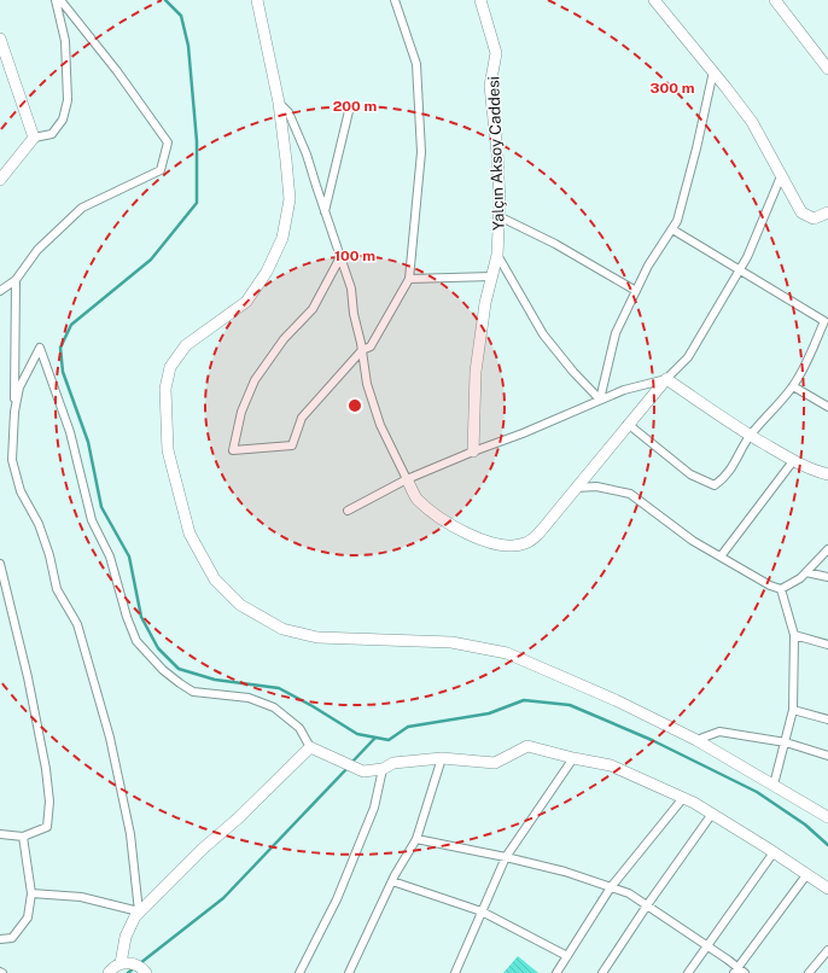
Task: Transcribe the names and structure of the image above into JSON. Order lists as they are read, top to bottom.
{
  "streets": {
    "street": ["Yalçın Aksoy Caddesi"]
  },
  "rings": ["300 m", "200 m", "100 m"]
}
